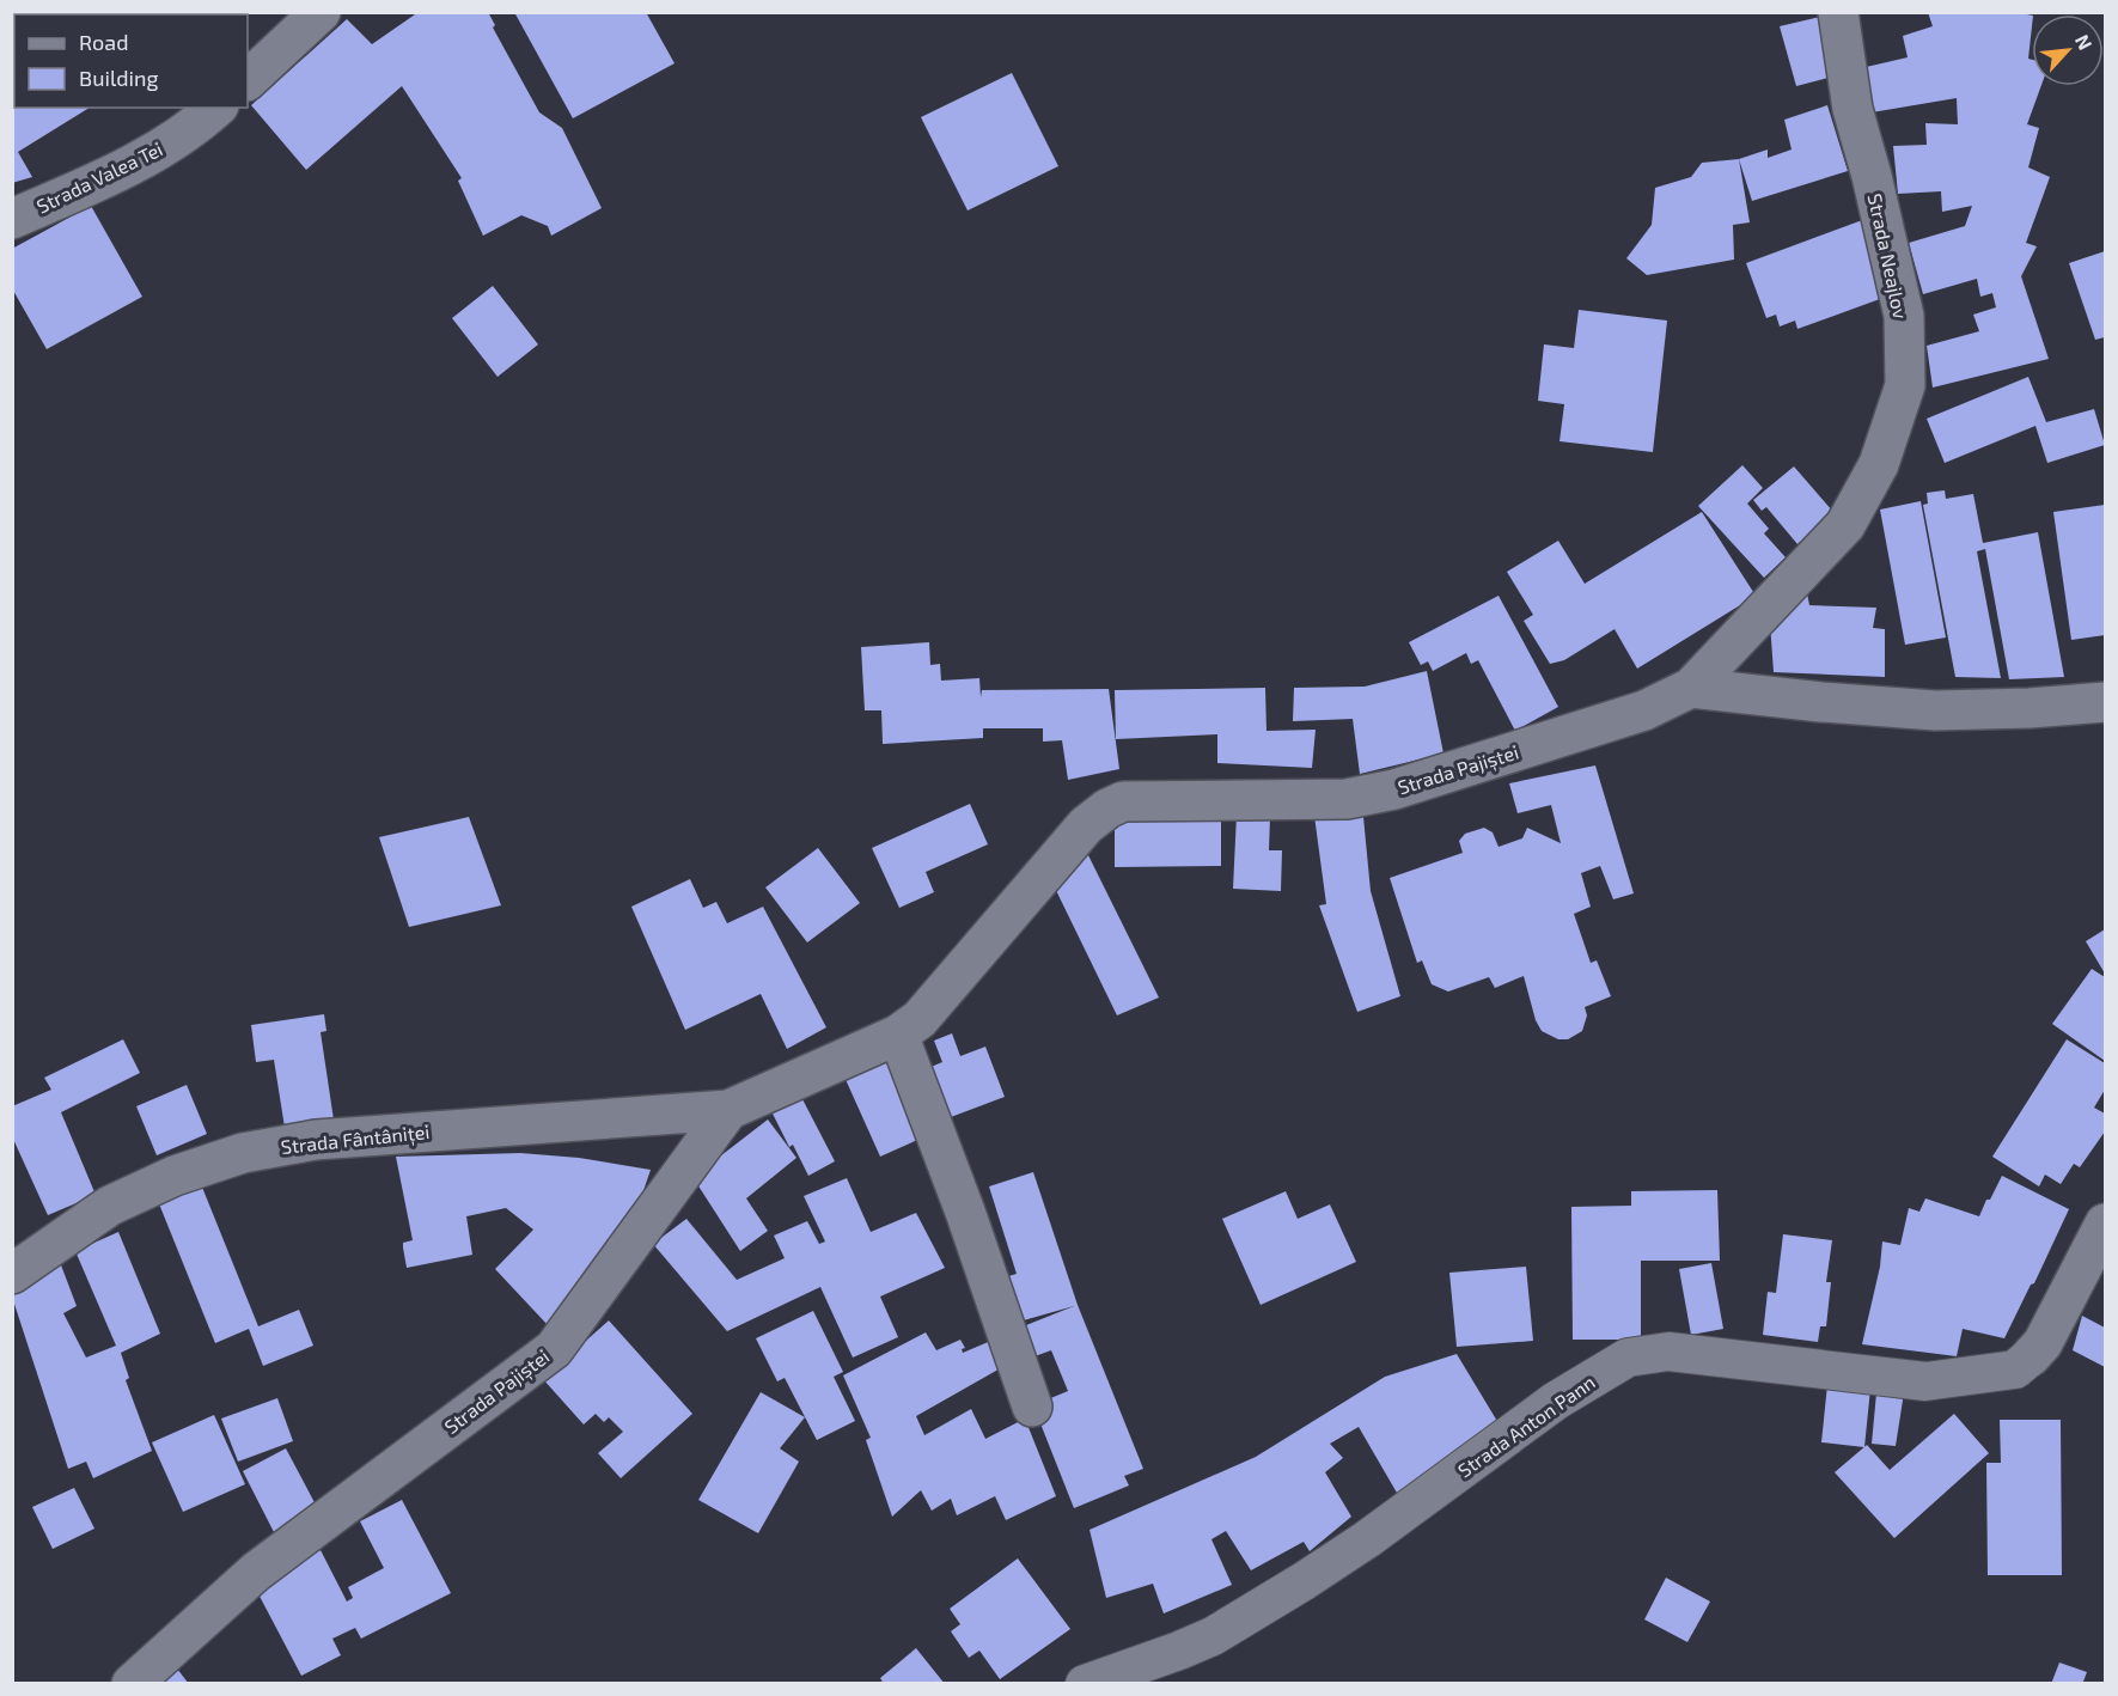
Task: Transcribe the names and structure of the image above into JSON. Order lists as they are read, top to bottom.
{
  "streets": {
    "street": [
      "Strada Valea Tei",
      "Strada Neajlov",
      "Strada Pajiștei",
      "Strada Fântâniței",
      "Strada Anton Pann"
    ]
  },
  "crossings": [
    ["Strada Neajlov", "Strada Pajiștei"],
    ["Strada Pajiștei", "Strada Fântâniței"]
  ],
  "legend": ["Road", "Building"],
  "north": "top right"
}
